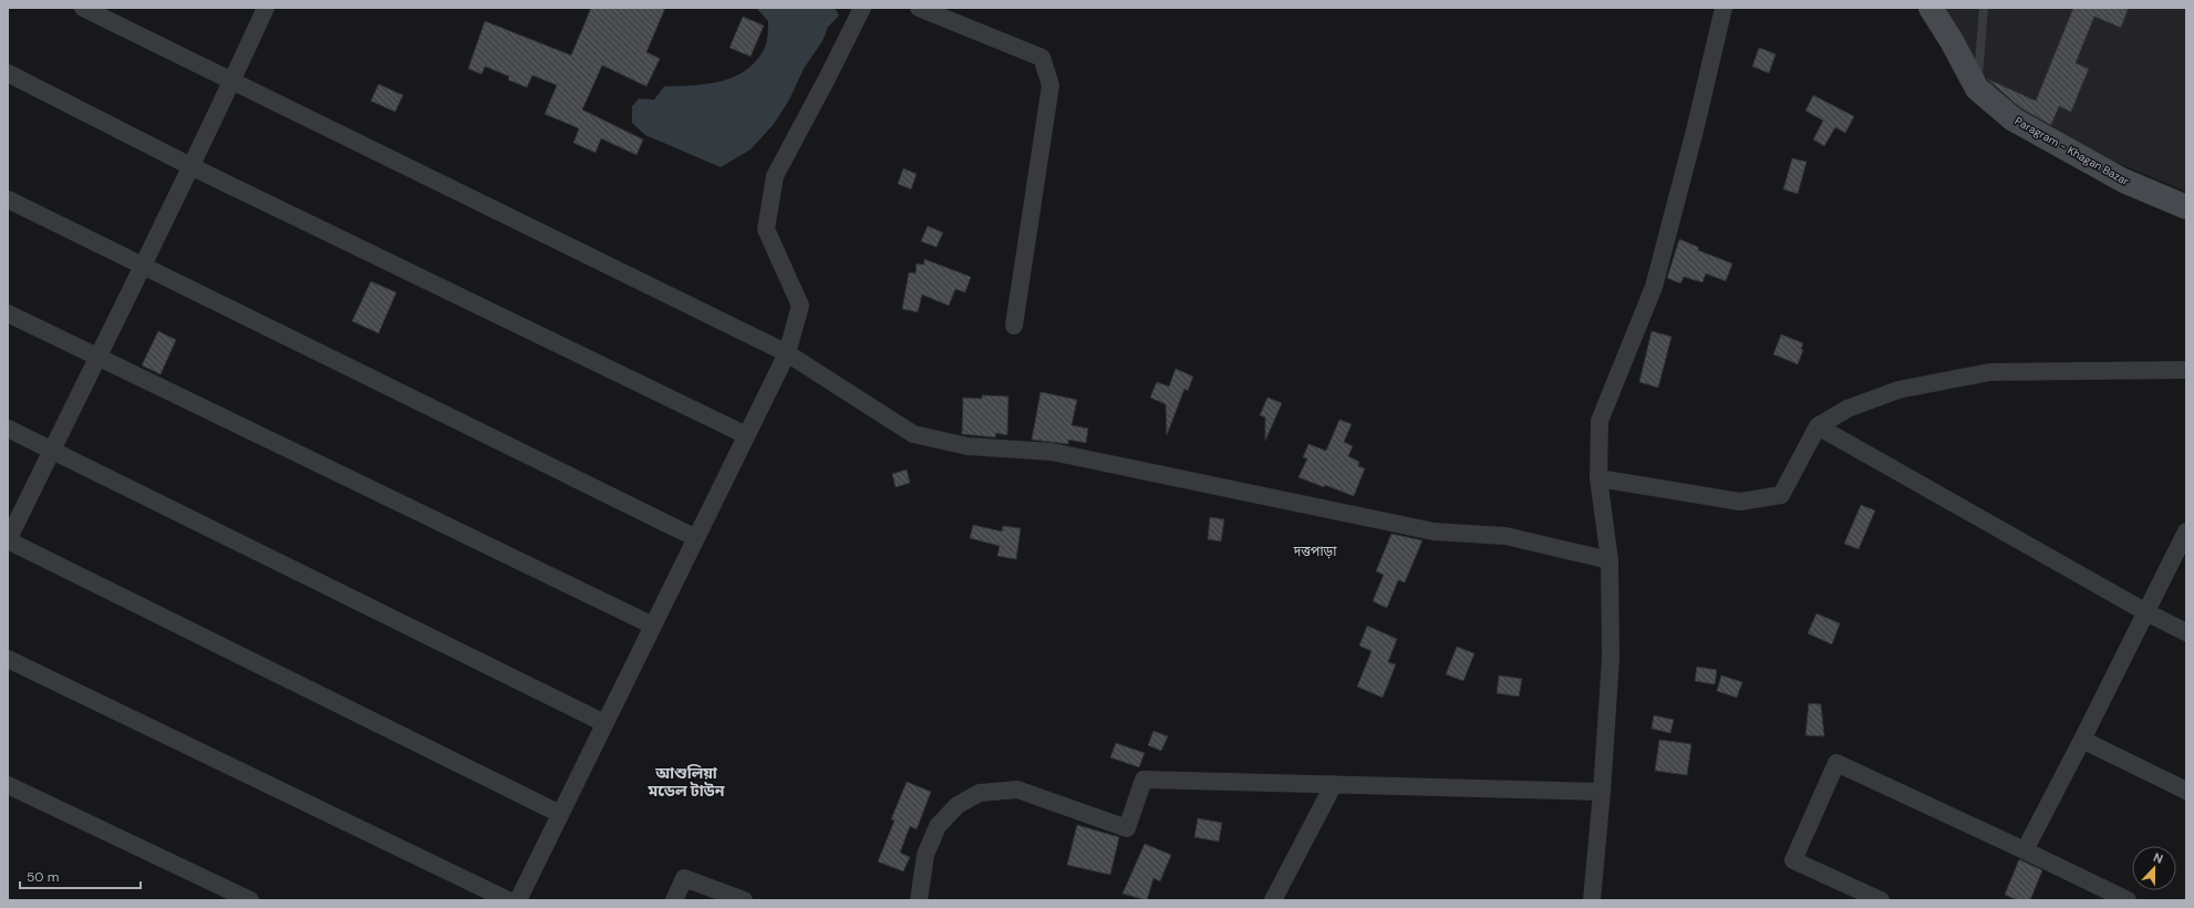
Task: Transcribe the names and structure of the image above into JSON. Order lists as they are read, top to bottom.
{
  "streets": {
    "street": ["Paragram - Khagan Bazar"]
  },
  "districts": ["দত্তপাড়া", "আশুলিয়া মডেল টাউন"],
  "scale_bar": "50 m",
  "north": "top"
}
